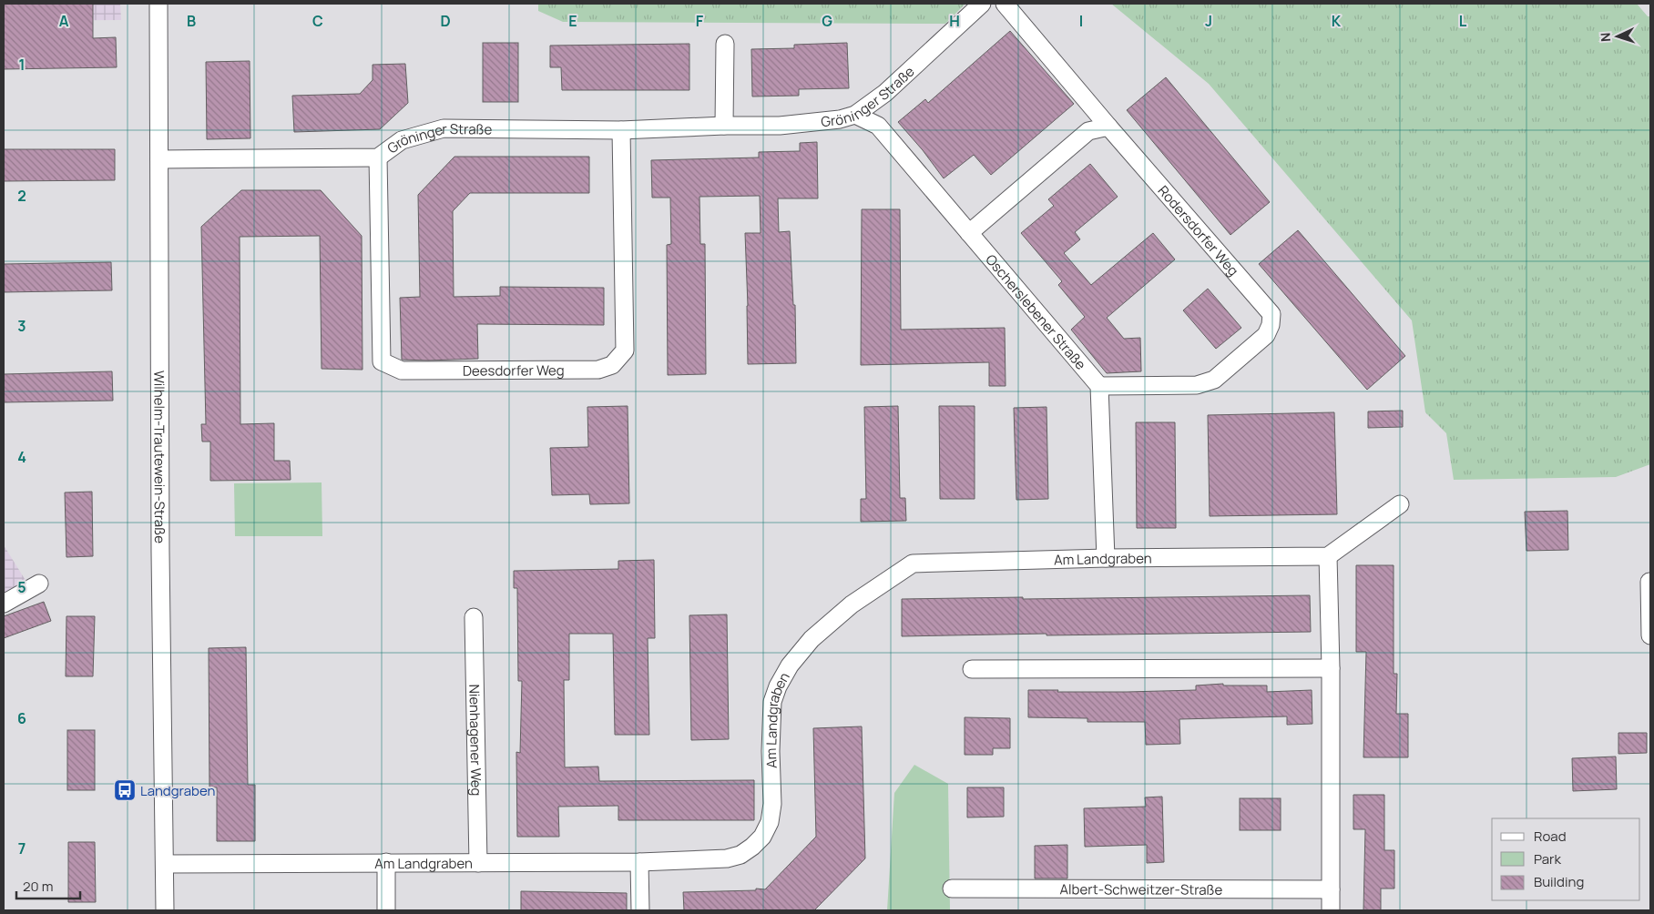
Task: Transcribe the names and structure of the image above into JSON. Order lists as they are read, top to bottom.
{
  "streets": {
    "street": [
      "Gröninger Straße",
      "Rodersdorfer Weg",
      "Oscherslebener Straße",
      "Deesdorfer Weg",
      "Wilhelm-Trautewein-Straße",
      "Am Landgraben",
      "Nienhagener Weg",
      "Albert-Schweitzer-Straße"
    ]
  },
  "crossings": [
    ["Gröninger Straße", "Oscherslebener Straße"],
    ["Gröninger Straße", "Deesdorfer Weg"],
    ["Gröninger Straße", "Wilhelm-Trautewein-Straße"],
    ["Rodersdorfer Weg", "Oscherslebener Straße"],
    ["Wilhelm-Trautewein-Straße", "Am Landgraben"],
    ["Am Landgraben", "Nienhagener Weg"]
  ],
  "places": {
    "bus stop": ["Landgraben"]
  },
  "legend": ["Road", "Park", "Building"],
  "scale_bar": "20 m",
  "north": "left",
  "grid": {
    "columns": [
      "A",
      "B",
      "C",
      "D",
      "E",
      "F",
      "G",
      "H",
      "I",
      "J",
      "K",
      "L"
    ],
    "rows": [
      "1",
      "2",
      "3",
      "4",
      "5",
      "6",
      "7"
    ]
  }
}
